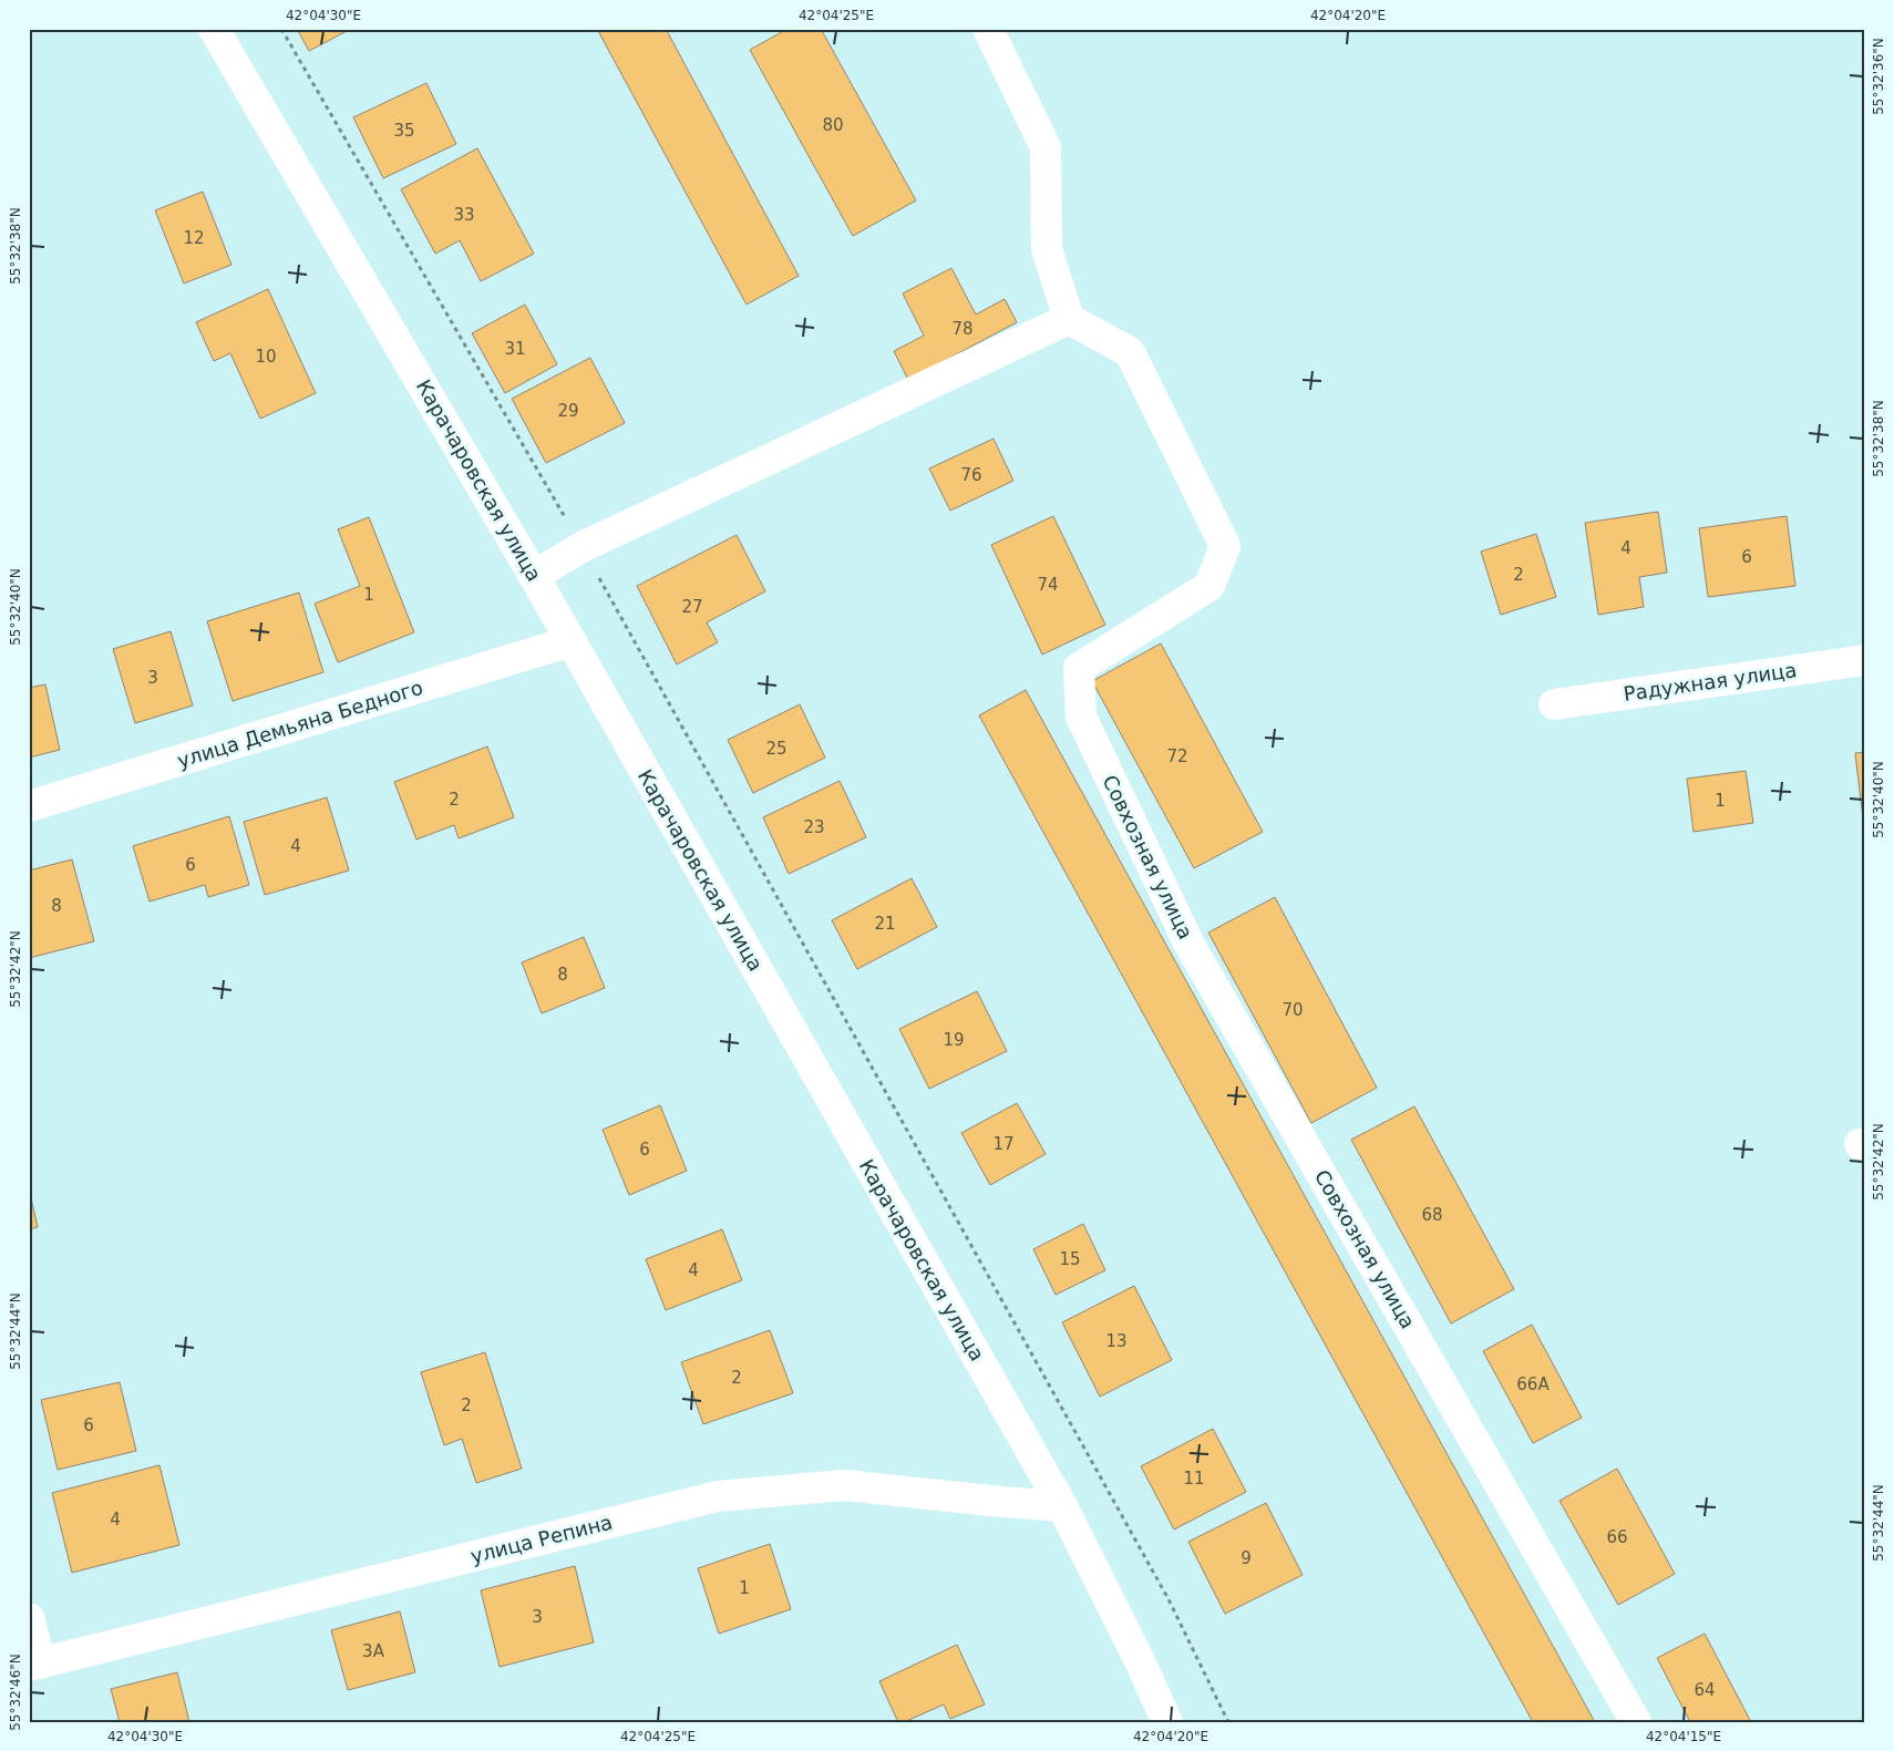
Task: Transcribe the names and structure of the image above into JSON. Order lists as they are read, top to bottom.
{
  "streets": {
    "street": [
      "Карачаровская улица",
      "Радужная улица",
      "улица Демьяна Бедного",
      "Совхозная улица",
      "улица Репина"
    ]
  },
  "crossings": [
    ["Карачаровская улица", "улица Демьяна Бедного"],
    ["Карачаровская улица", "улица Репина"]
  ],
  "house_numbers": [
    "80",
    "35",
    "33",
    "12",
    "78",
    "31",
    "10",
    "29",
    "76",
    "4",
    "6",
    "2",
    "74",
    "1",
    "27",
    "3",
    "25",
    "72",
    "2",
    "1",
    "23",
    "4",
    "6",
    "8",
    "21",
    "8",
    "70",
    "19",
    "17",
    "6",
    "68",
    "15",
    "4",
    "13",
    "2",
    "66А",
    "2",
    "6",
    "11",
    "4",
    "66",
    "9",
    "1",
    "3",
    "3А",
    "64"
  ],
  "coordinates": [
    "42°04'30\"E",
    "42°04'25\"E",
    "42°04'20\"E",
    "55°32'36\"N",
    "55°32'38\"N",
    "55°32'40\"N",
    "55°32'42\"N",
    "55°32'44\"N",
    "55°32'46\"N",
    "42°04'15\"E"
  ]
}
